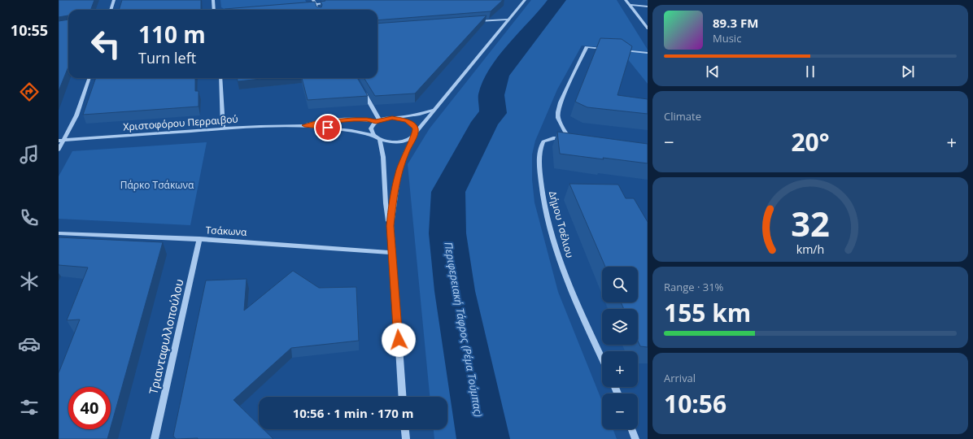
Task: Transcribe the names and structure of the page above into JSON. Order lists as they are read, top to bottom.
{
  "streets": {
    "street": [
      "Χριστοφόρου Περραιβού",
      "Δήμου Τσέλιου",
      "Τσάκωνα",
      "Τριανταφυλλοπούλου"
    ]
  },
  "crossings": [
    ["Τσάκωνα", "Τριανταφυλλοπούλου"]
  ],
  "water": ["Περιφερειακή Τάφρος (Ρέμα Τούμπας)"],
  "parks": ["Πάρκο Τσάκωνα"],
  "page": {
    "tabs": "10:55",
    "turn": ["110 m", "Turn left"],
    "song": ["89.3 FM", "Music"],
    "tile": [
      "Climate",
      ["Range · 31%", "155 km"],
      ["Arrival", "10:56"]
    ],
    "heat": ["−", "20°", "+"],
    "map_buttons": ["+", "−"],
    "limit": "40",
    "trip": "10:56 · 1 min · 170 m",
    "gauge": ["32", "km/h"]
  }
}
